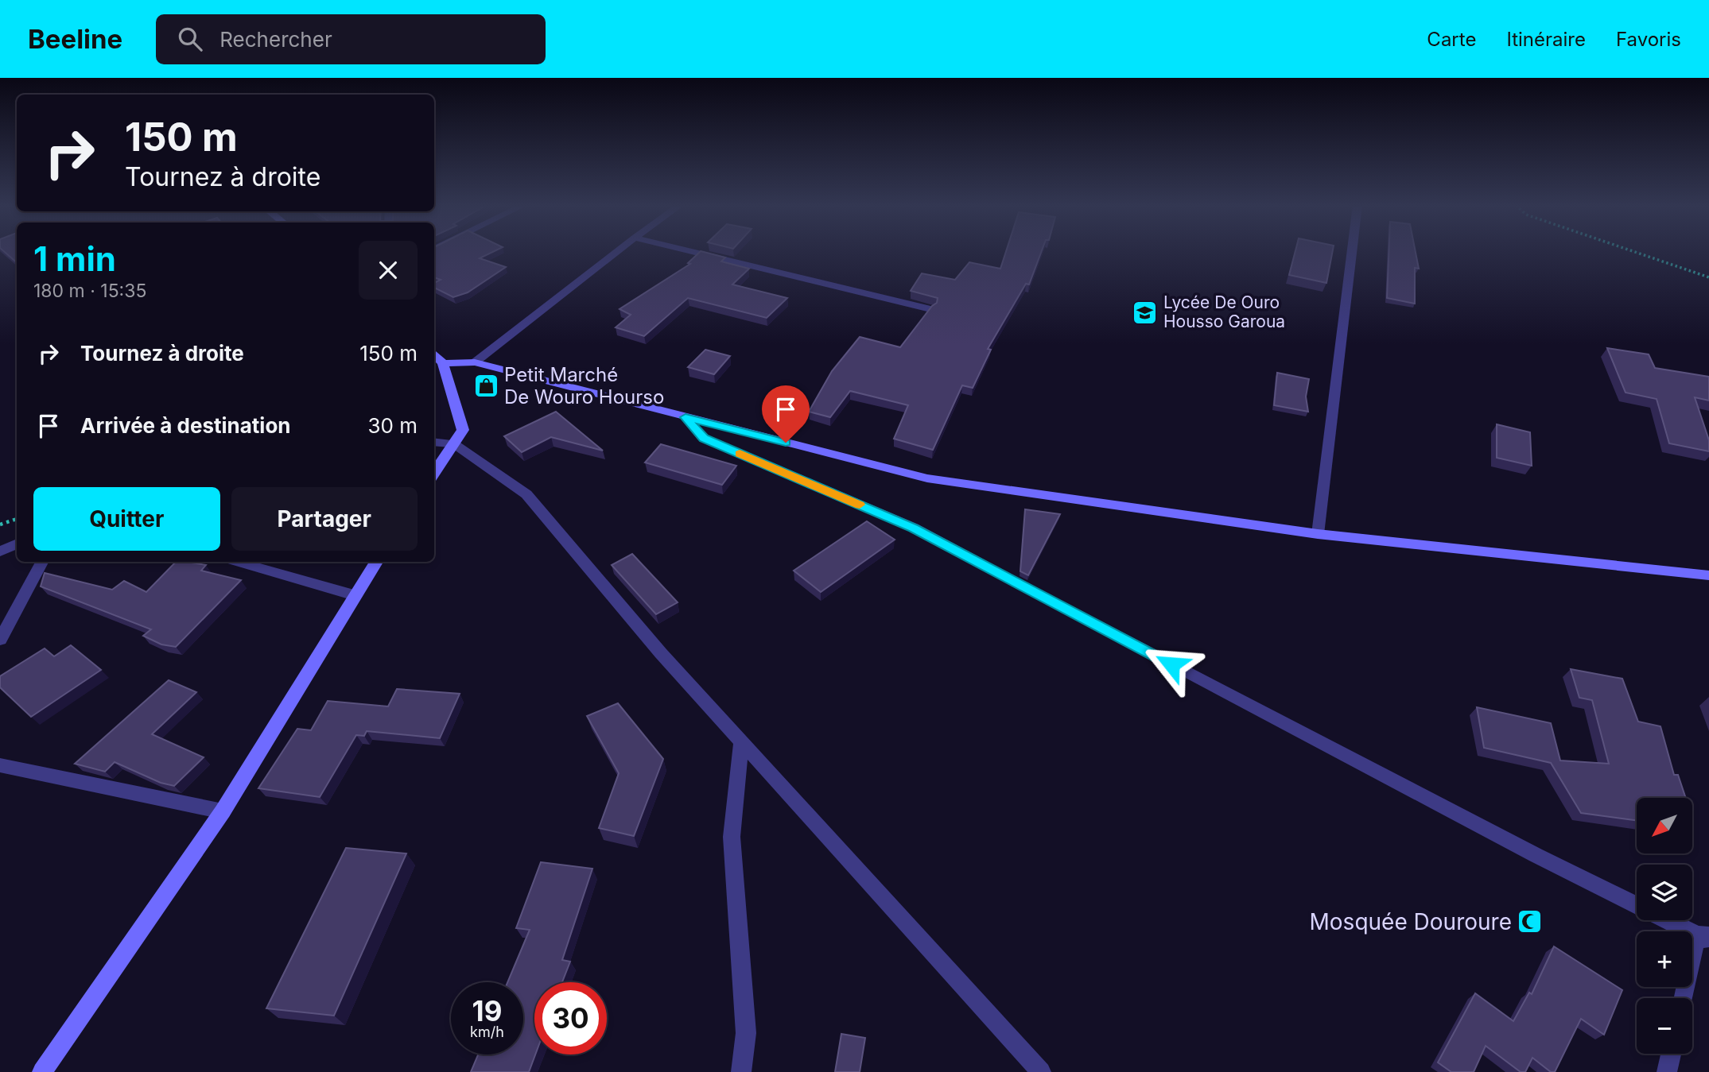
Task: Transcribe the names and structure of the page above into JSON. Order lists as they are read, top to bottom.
{
  "places": {
    "school or university": ["Lycée De Ouro Housso Garoua"],
    "shop": ["Petit Marché De Wouro Hourso"],
    "mosque": ["Mosquée Douroure"]
  },
  "north": "bottom left",
  "page": {
    "header": "Beeline",
    "search": "Rechercher",
    "nav": ["Carte", "Itinéraire", "Favoris"],
    "turn": ["150 m", "Tournez à droite"],
    "heading": ["1 min", "180 m · 15:35"],
    "list": [
      {
        "name": "Tournez à droite",
        "value": "150 m"
      },
      {
        "name": "Arrivée à destination",
        "value": "30 m"
      }
    ],
    "buttons": ["Quitter", "Partager"],
    "map_buttons": ["+", "−"],
    "speed": "19 km/h",
    "limit": "30"
  }
}
